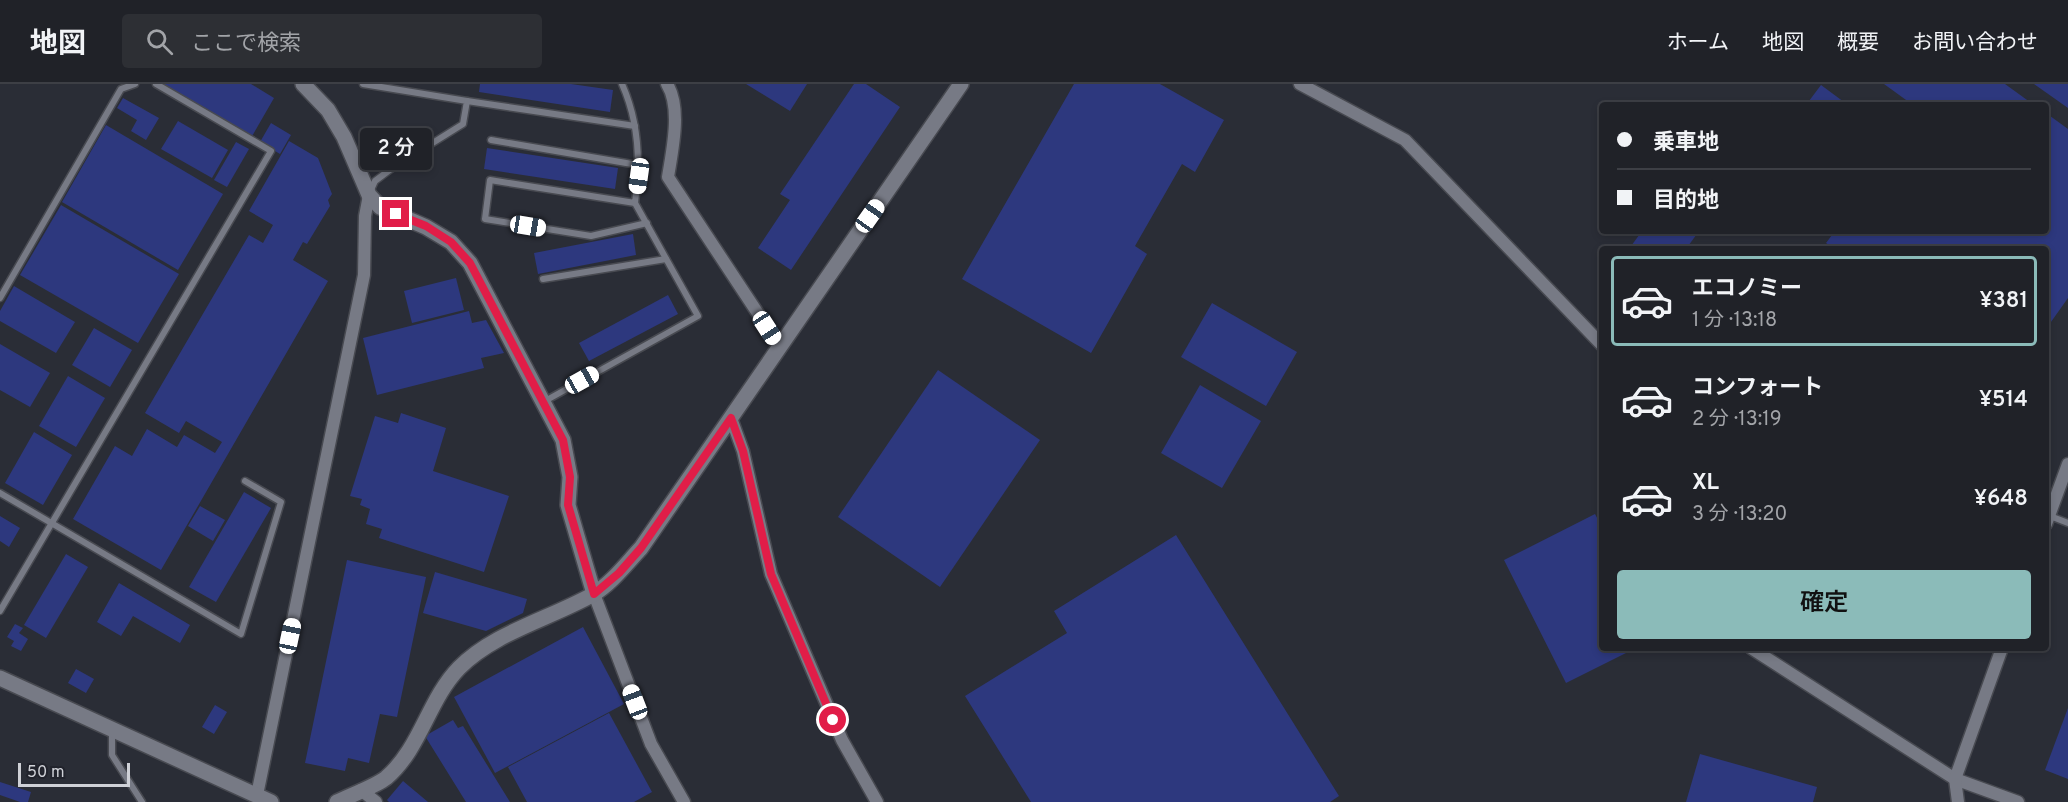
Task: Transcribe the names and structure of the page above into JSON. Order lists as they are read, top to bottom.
{
  "scale_bar": "50 m",
  "page": {
    "header": "地図",
    "search": "ここで検索",
    "nav": [
      "ホーム",
      "地図",
      "概要",
      "お問い合わせ"
    ],
    "banner": ["乗車地", "目的地"],
    "bubble": "2 分",
    "list": [
      {
        "name": "エコノミー",
        "note": "1 分 · 13:18",
        "value": "¥381"
      },
      {
        "name": "コンフォート",
        "note": "2 分 · 13:19",
        "value": "¥514"
      },
      {
        "name": "XL",
        "note": "3 分 · 13:20",
        "value": "¥648"
      }
    ],
    "buttons": "確定",
    "scale": "50 m"
  }
}
